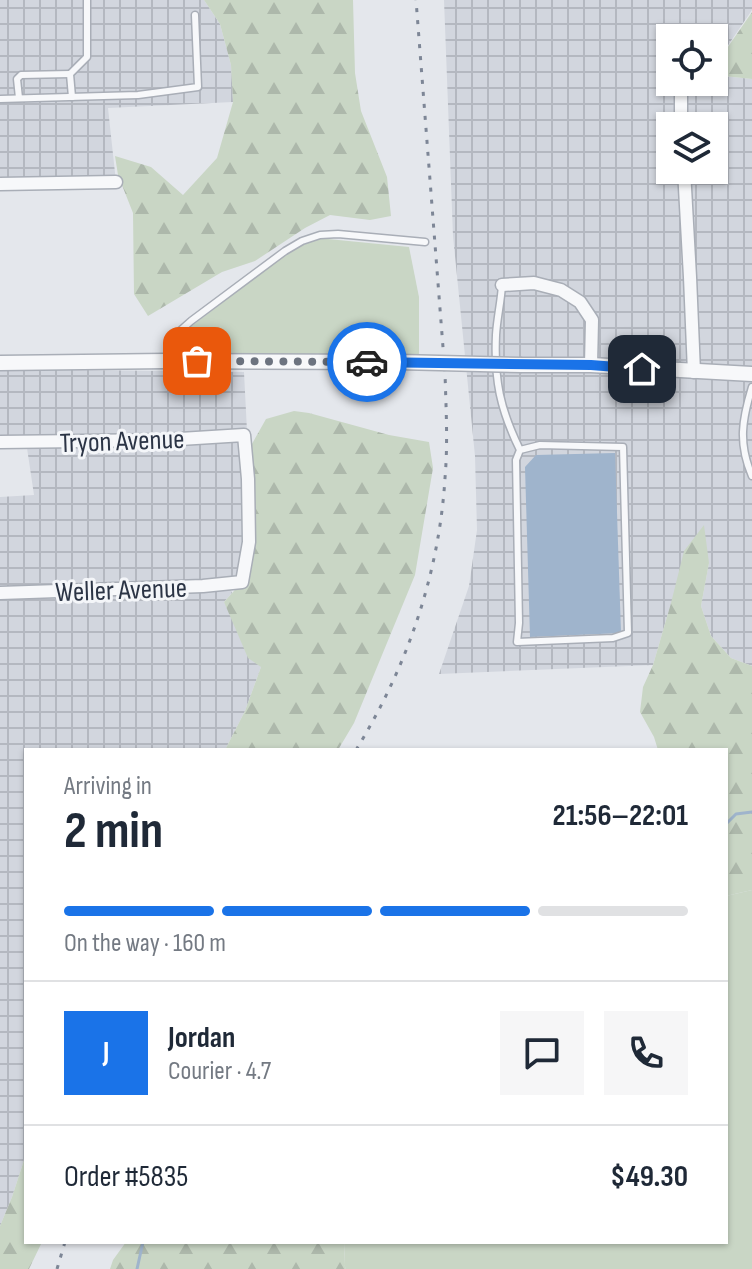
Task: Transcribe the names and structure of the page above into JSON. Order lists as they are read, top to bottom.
{
  "streets": {
    "street": ["Tryon Avenue", "Weller Avenue"]
  },
  "crossings": [
    ["Tryon Avenue", "Weller Avenue"]
  ],
  "page": {
    "heading": ["2 min", "Arriving in", "21:56–22:01"],
    "panel": [
      "Jordan",
      "Courier · 4.7",
      "Order #5835",
      "$49.30"
    ],
    "bar": "On the way · 160 m",
    "round": "J"
  }
}
